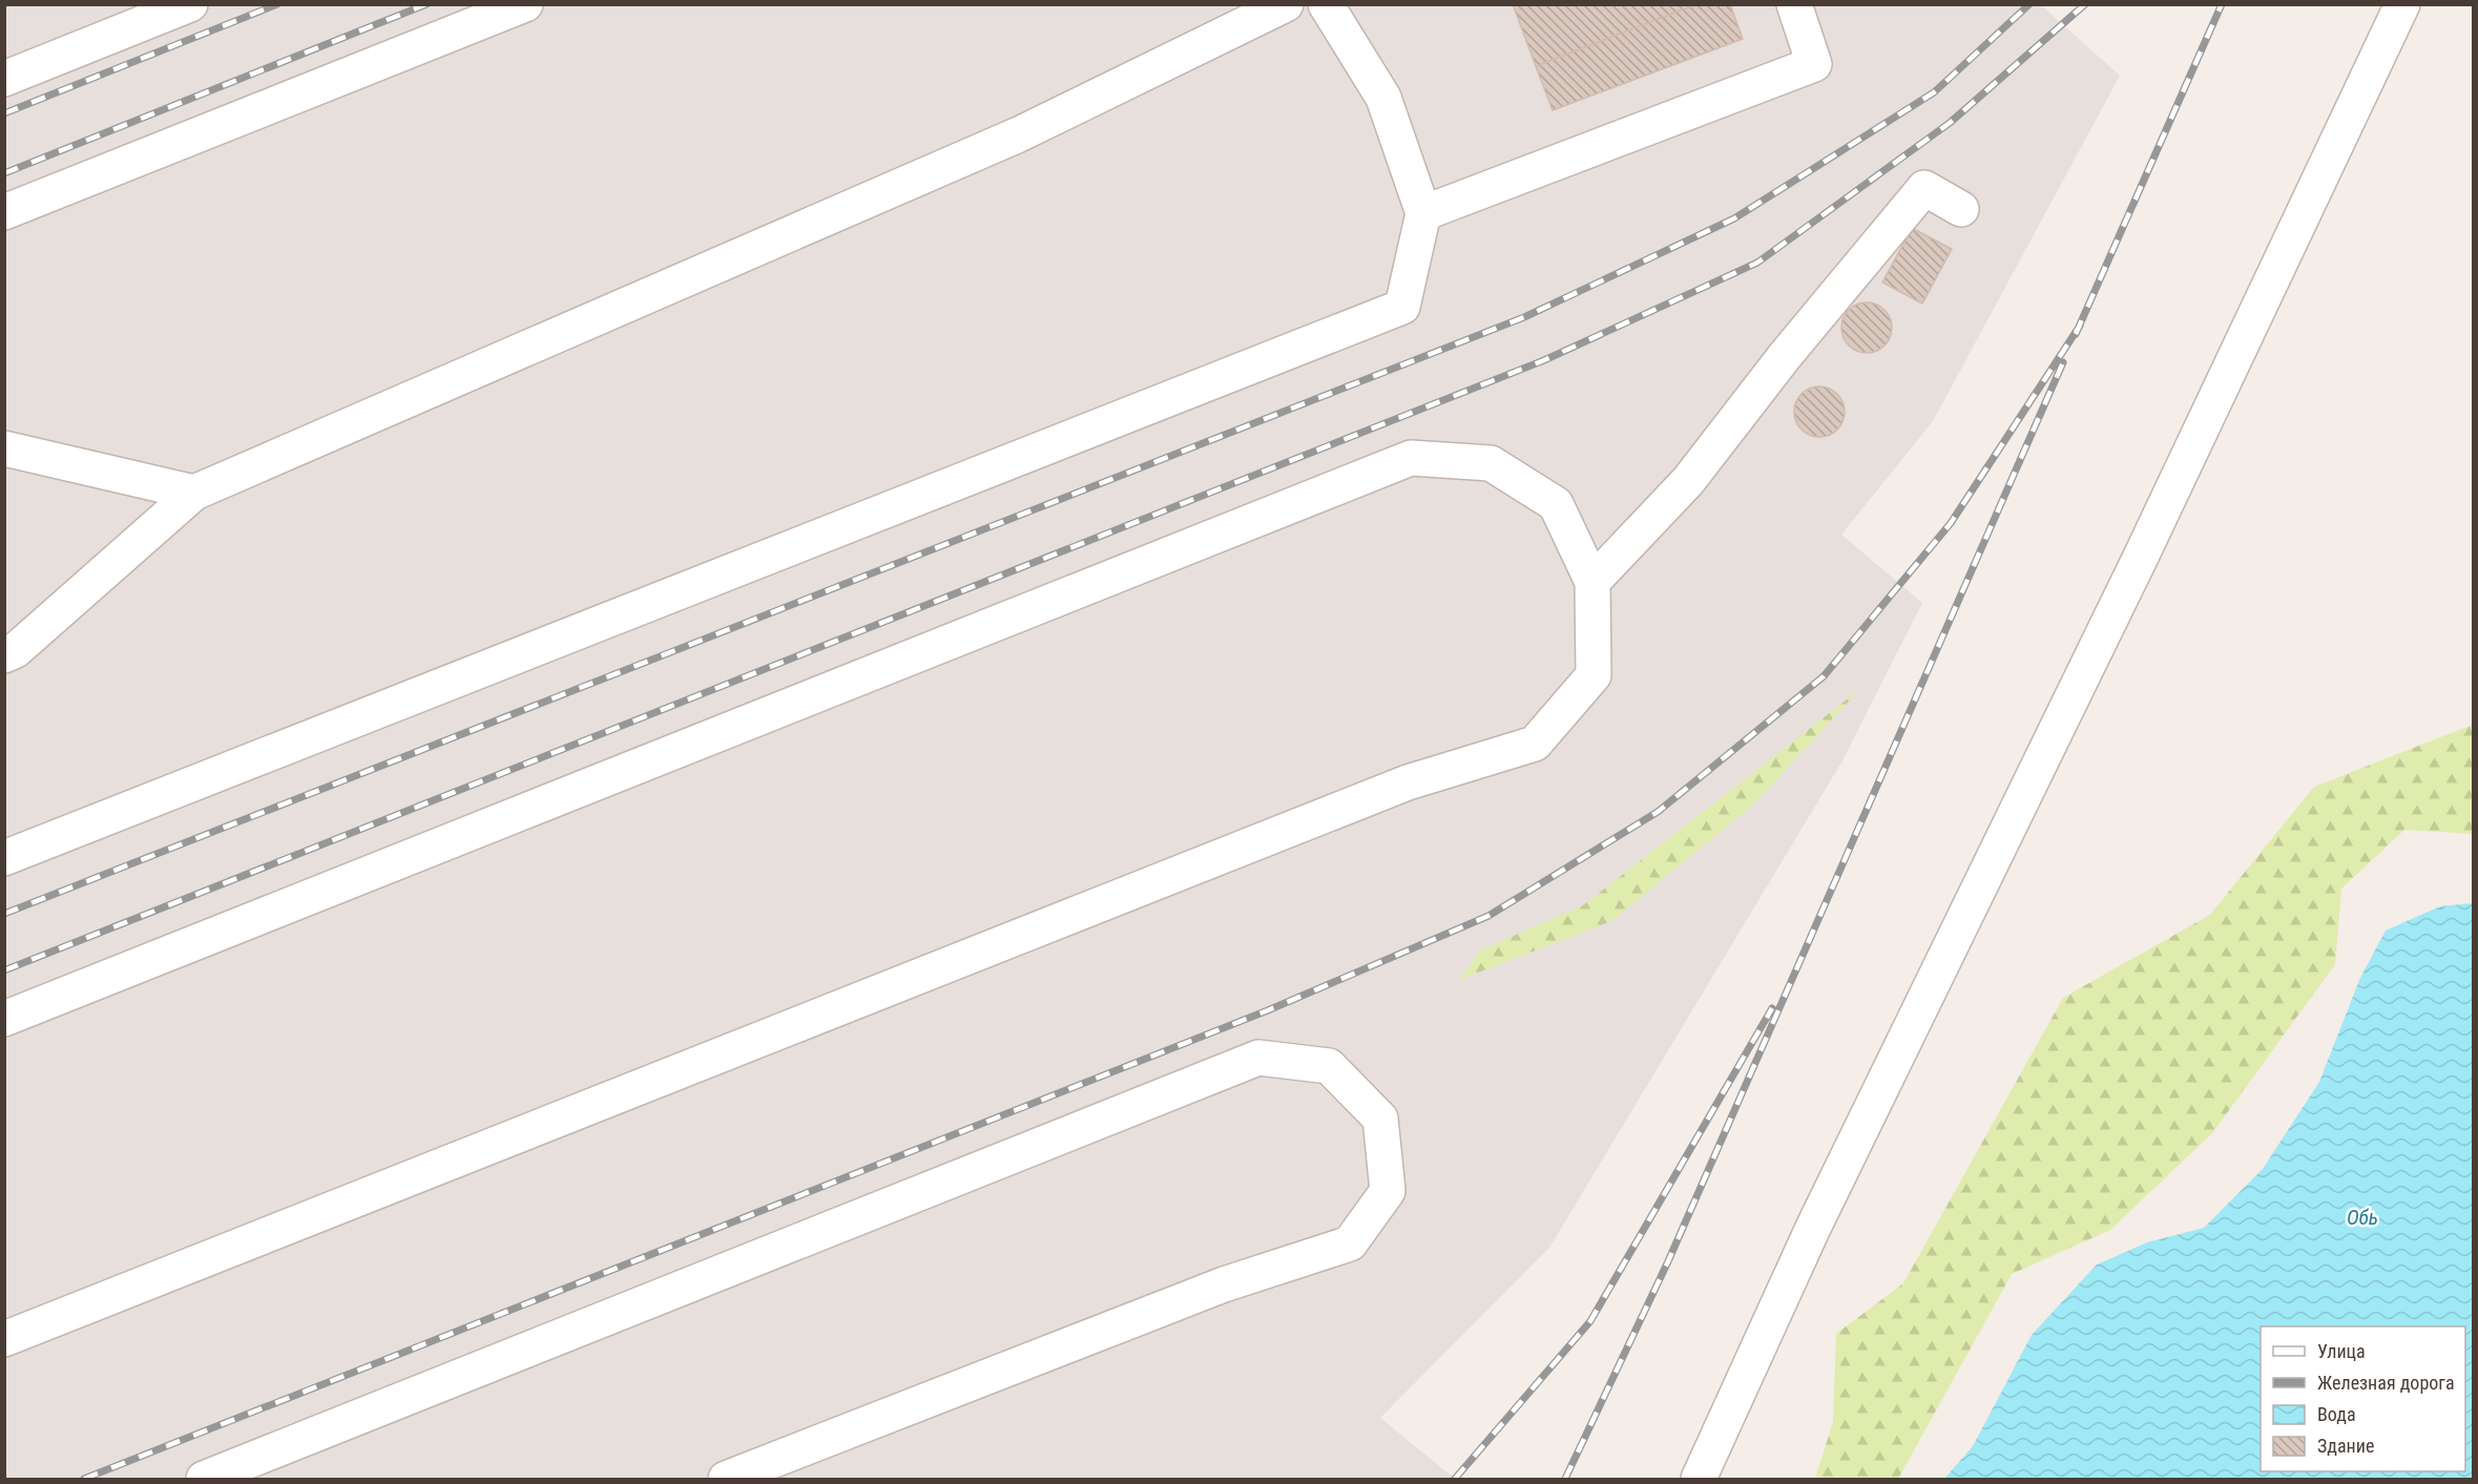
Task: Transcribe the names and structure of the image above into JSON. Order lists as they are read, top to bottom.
{
  "water": ["Обь"],
  "legend": [
    "Улица",
    "Железная дорога",
    "Вода",
    "Здание"
  ]
}
